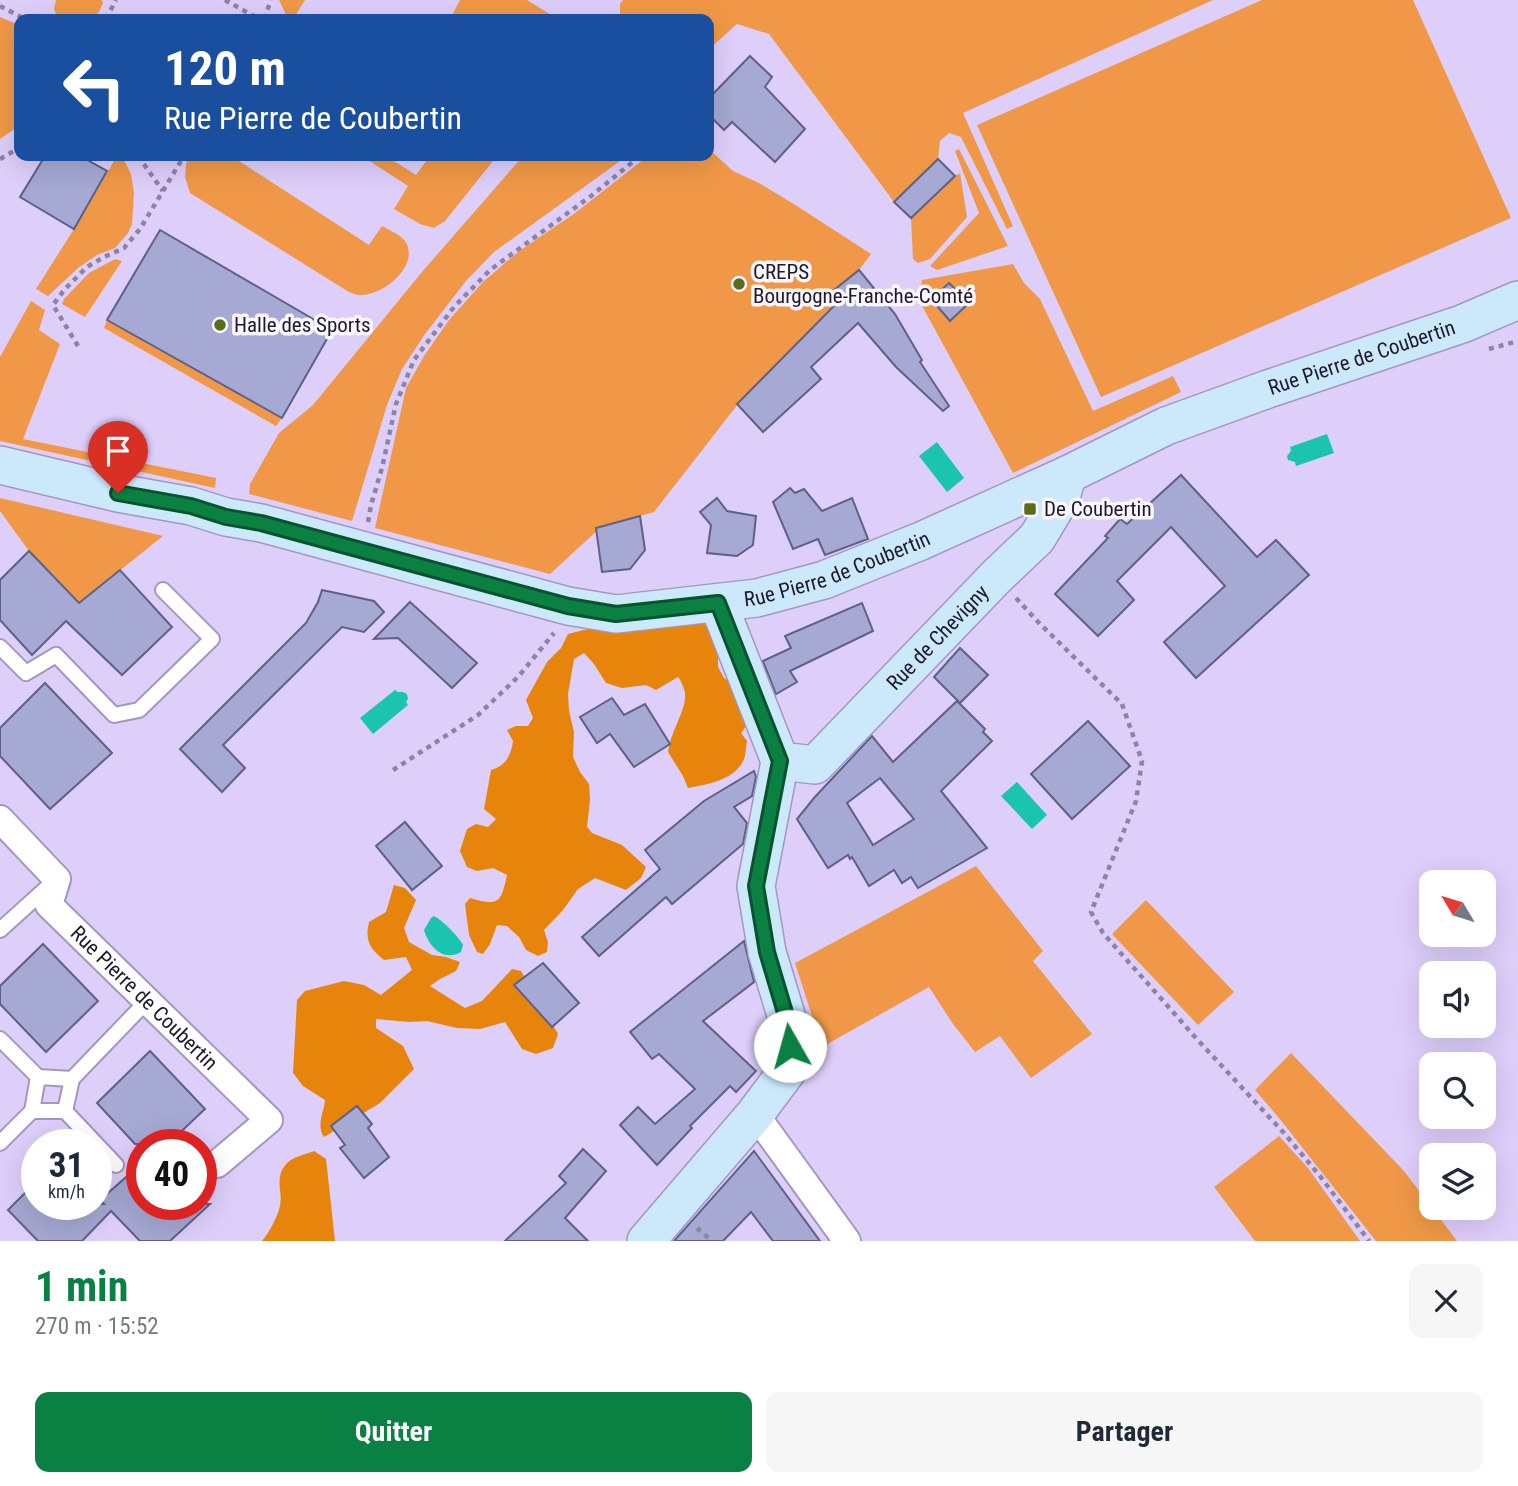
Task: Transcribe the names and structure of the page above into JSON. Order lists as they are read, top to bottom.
{
  "streets": {
    "main road": ["Rue Pierre de Coubertin", "Rue de Chevigny"]
  },
  "crossings": [
    ["Rue Pierre de Coubertin", "Rue de Chevigny"]
  ],
  "places": {
    "other": ["CREPS Bourgogne-Franche-Comté", "Halle des Sports"],
    "transit": ["De Coubertin"]
  },
  "north": "top left",
  "page": {
    "turn": ["120 m", "Rue Pierre de Coubertin"],
    "speed": "31 km/h",
    "limit": "40",
    "heading": ["1 min", "270 m · 15:52"],
    "buttons": ["Quitter", "Partager"]
  }
}
